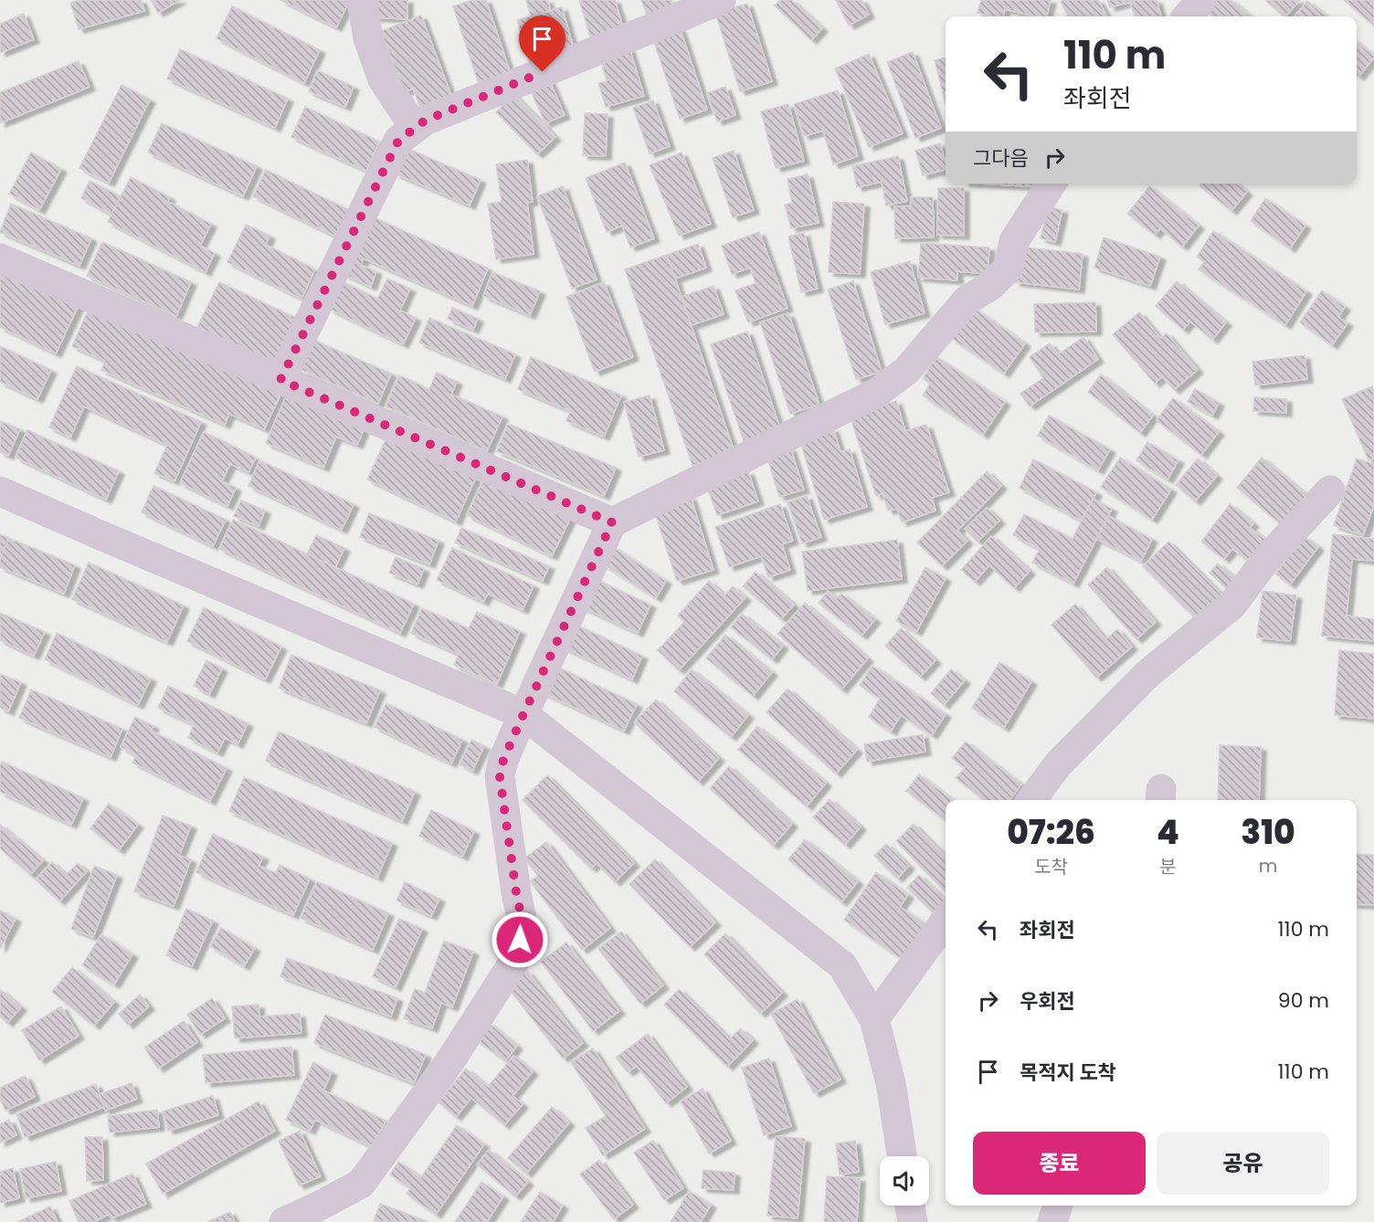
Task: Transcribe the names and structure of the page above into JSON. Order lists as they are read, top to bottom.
{
  "page": {
    "turn": ["110 m", "좌회전"],
    "then": "그다음",
    "eta": [
      "07:26",
      "도착",
      "4",
      "분",
      "310",
      "m"
    ],
    "list": [
      {
        "name": "좌회전",
        "value": "110 m"
      },
      {
        "name": "우회전",
        "value": "90 m"
      },
      {
        "name": "목적지 도착",
        "value": "110 m"
      }
    ],
    "buttons": ["종료", "공유"]
  }
}
